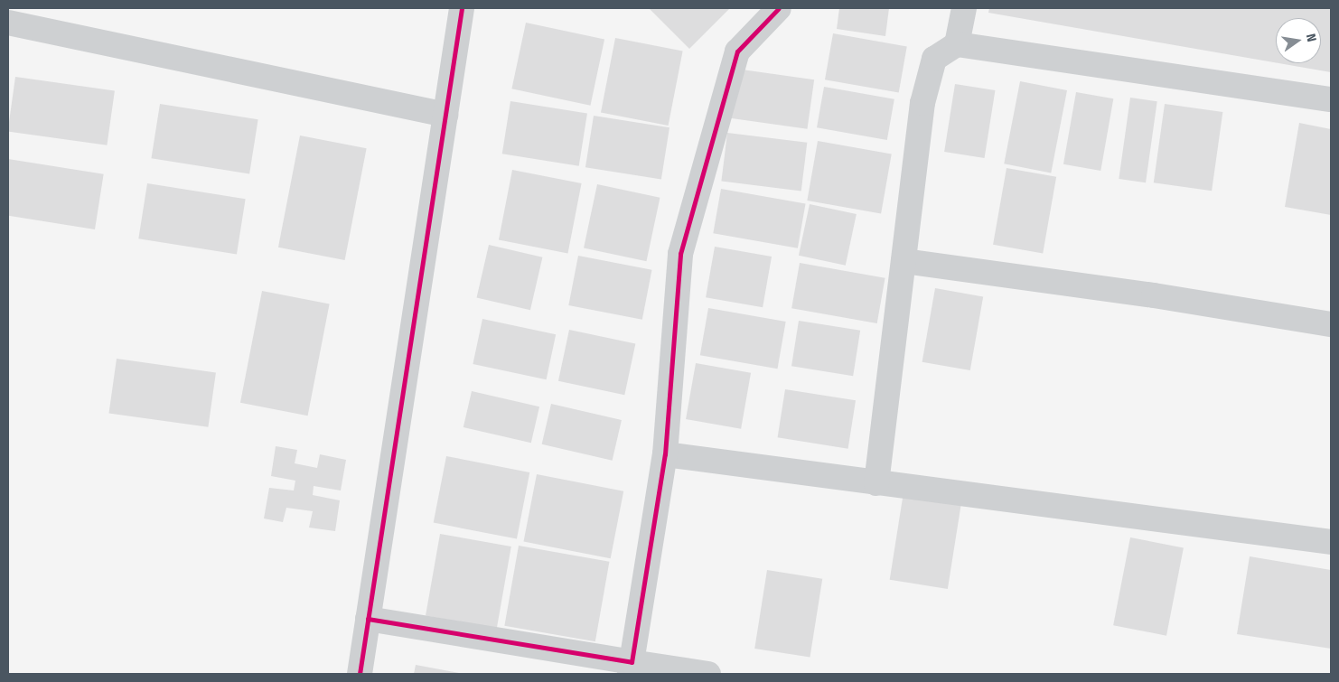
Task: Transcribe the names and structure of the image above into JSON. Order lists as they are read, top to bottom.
{
  "north": "right"
}
